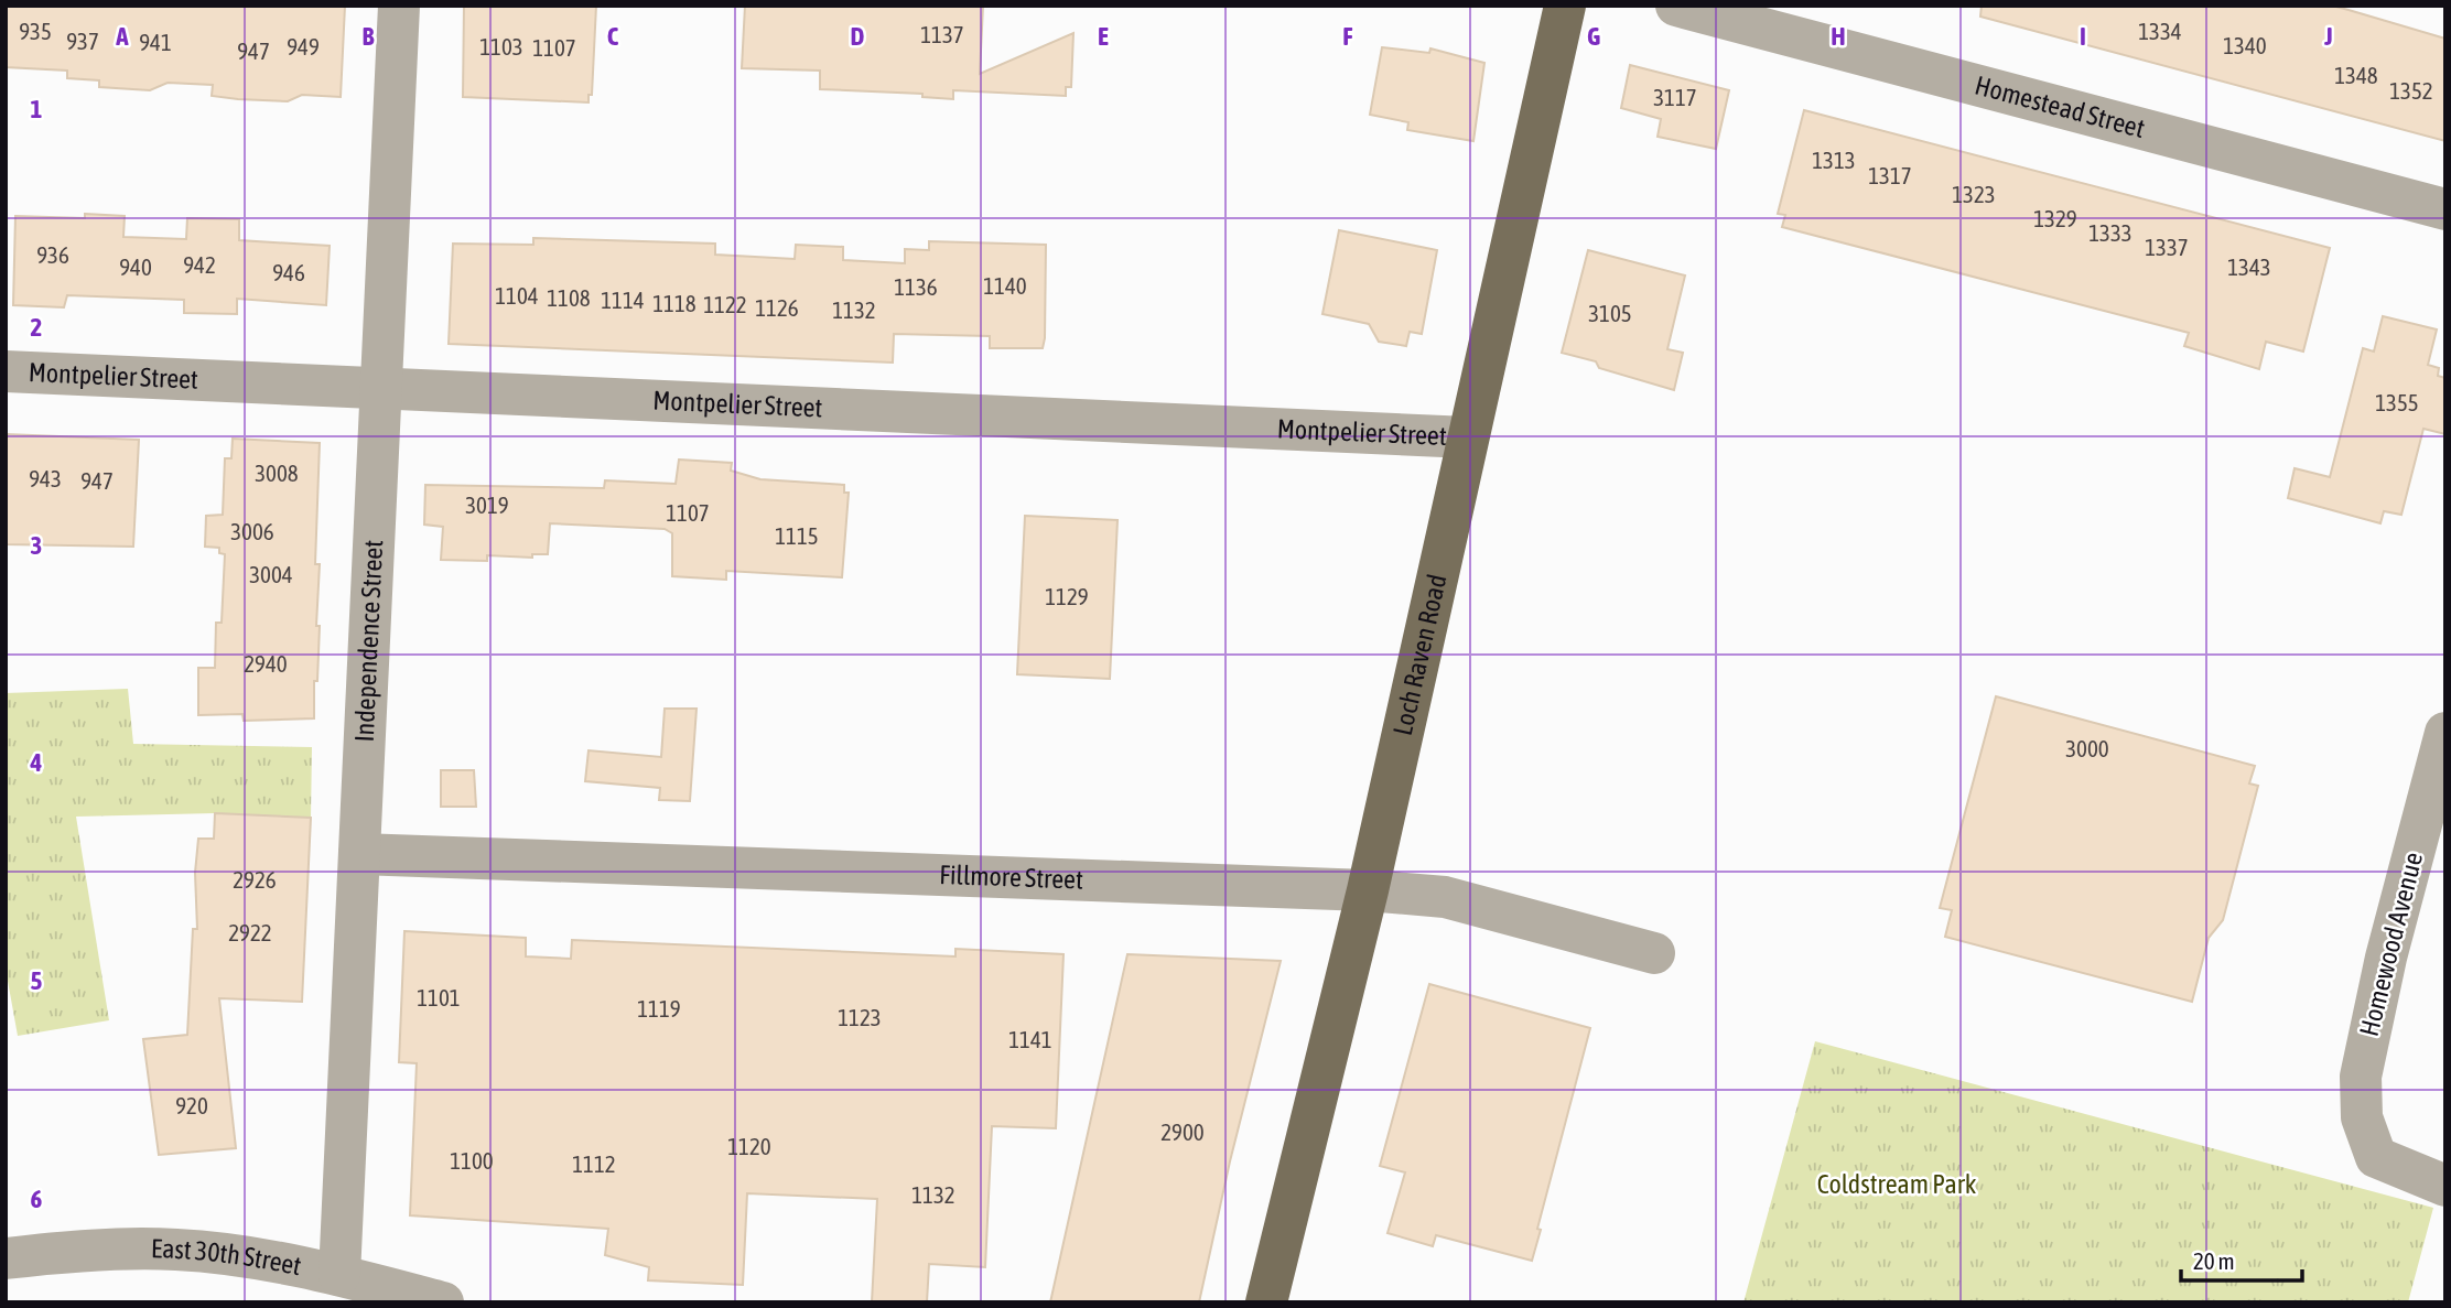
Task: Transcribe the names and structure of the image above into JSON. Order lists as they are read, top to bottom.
{
  "streets": {
    "main road": ["Loch Raven Road"],
    "street": [
      "Homestead Street",
      "Montpelier Street",
      "Independence Street",
      "Fillmore Street",
      "Homewood Avenue",
      "East 30th Street"
    ]
  },
  "crossings": [
    ["Montpelier Street", "Independence Street"],
    ["Montpelier Street", "Loch Raven Road"],
    ["Independence Street", "Fillmore Street"],
    ["Independence Street", "East 30th Street"],
    ["Loch Raven Road", "Fillmore Street"]
  ],
  "parks": ["Coldstream Park"],
  "house_numbers": [
    "935",
    "1334",
    "1137",
    "937",
    "941",
    "1340",
    "949",
    "1103",
    "1107",
    "947",
    "1348",
    "1352",
    "3117",
    "1313",
    "1317",
    "1323",
    "1329",
    "1333",
    "1337",
    "936",
    "942",
    "940",
    "1343",
    "946",
    "1140",
    "1136",
    "1104",
    "1108",
    "1114",
    "1118",
    "1122",
    "1126",
    "1132",
    "3105",
    "1355",
    "3008",
    "943",
    "947",
    "3019",
    "1107",
    "3006",
    "1115",
    "3004",
    "1129",
    "2940",
    "3000",
    "2926",
    "2922",
    "1101",
    "1119",
    "1123",
    "1141",
    "920",
    "2900",
    "1120",
    "1100",
    "1112",
    "1132"
  ],
  "scale_bar": "20 m",
  "grid": {
    "columns": [
      "A",
      "B",
      "C",
      "D",
      "E",
      "F",
      "G",
      "H",
      "I",
      "J"
    ],
    "rows": [
      "1",
      "2",
      "3",
      "4",
      "5",
      "6"
    ]
  }
}
